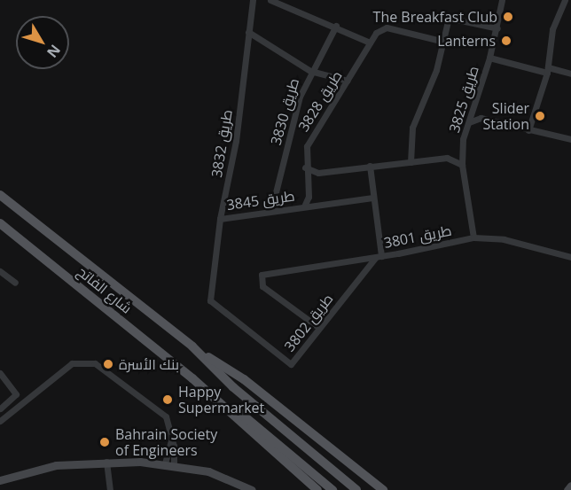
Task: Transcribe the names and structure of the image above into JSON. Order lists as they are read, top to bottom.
{
  "streets": {
    "main road": ["شارع الفاتح"],
    "street": [
      "طريق 3825",
      "طريق 3828",
      "طريق 3830",
      "طريق 3832",
      "طريق 3845",
      "طريق 3801",
      "طريق 3802"
    ]
  },
  "crossings": [
    ["طريق 3825", "طريق 3801"],
    ["طريق 3828", "طريق 3845"],
    ["طريق 3830", "طريق 3845"],
    ["طريق 3832", "طريق 3845"],
    ["طريق 3832", "طريق 3802"],
    ["طريق 3801", "طريق 3802"]
  ],
  "places": [
    "The Breakfast Club",
    "Lanterns",
    "Slider Station",
    "بنك الأسرة",
    "Happy Supermarket",
    "Bahrain Society of Engineers"
  ],
  "north": "bottom right"
}
